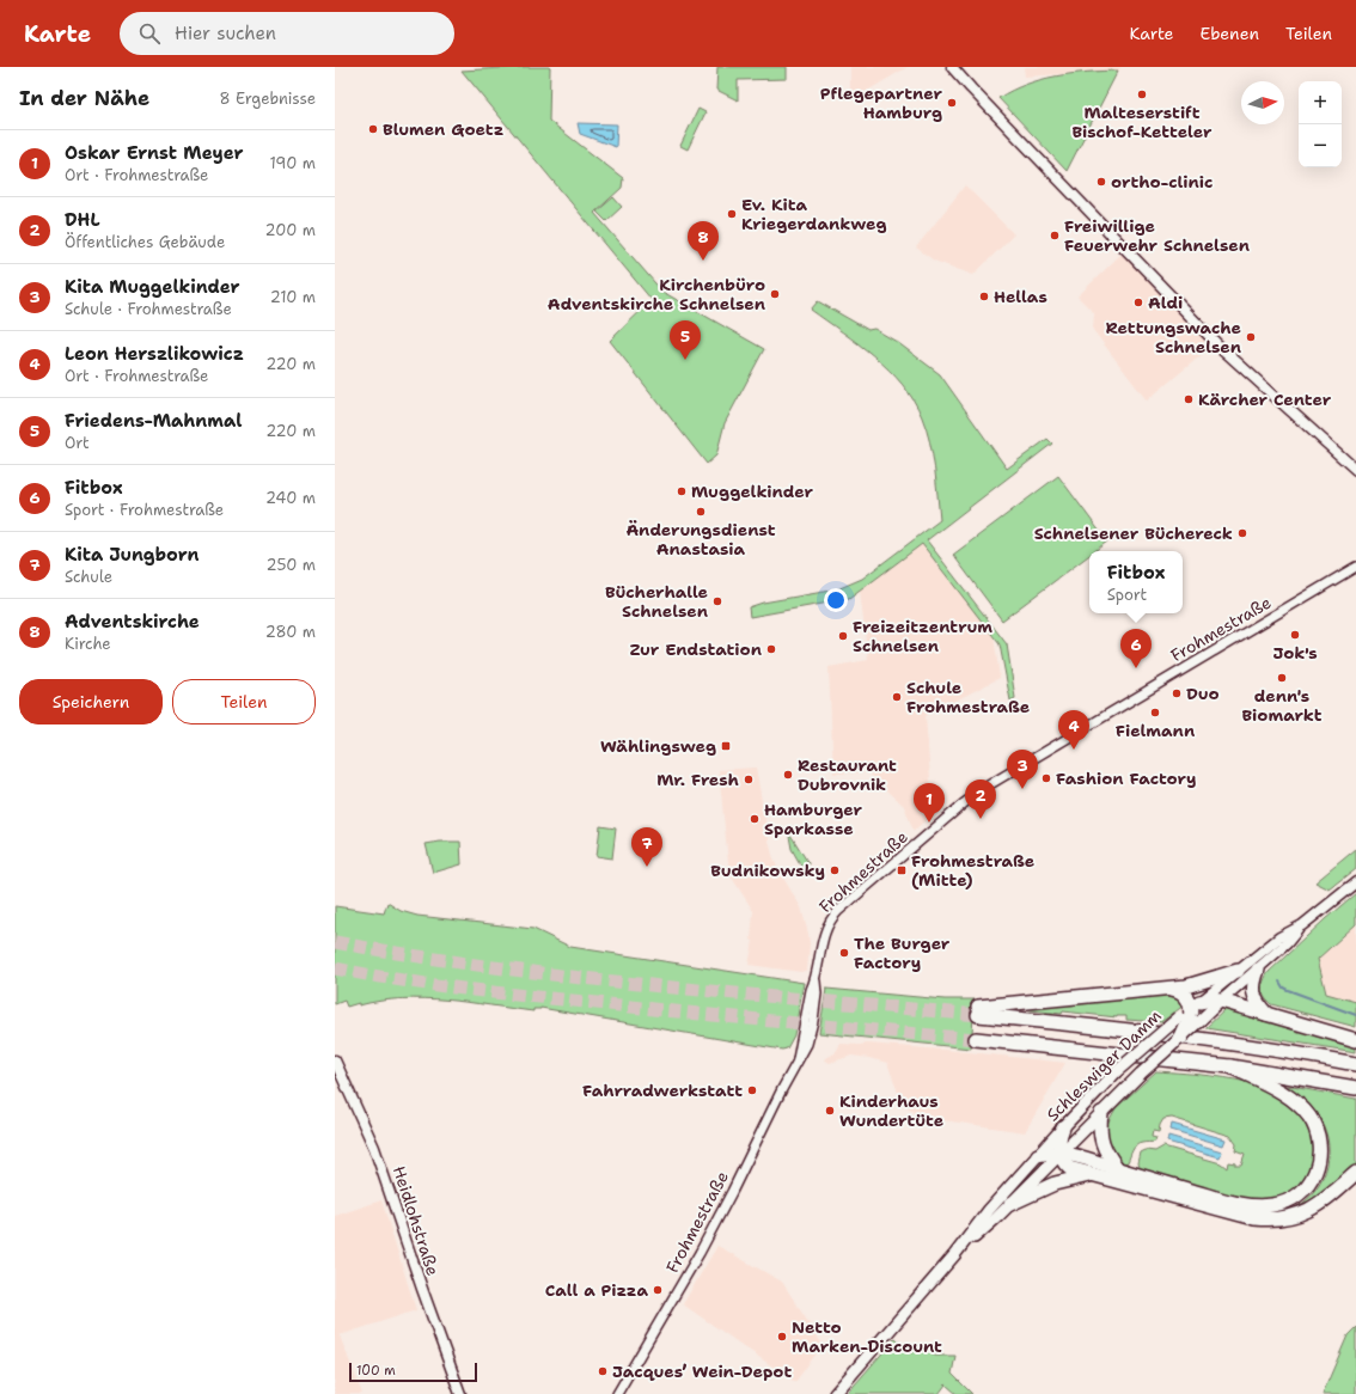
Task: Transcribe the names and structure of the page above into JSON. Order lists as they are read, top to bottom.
{
  "streets": {
    "main road": ["Schleswiger Damm", "Heidlohstraße"],
    "street": ["Frohmestraße"]
  },
  "places": {
    "other": [
      "Malteserstift Bischof-Ketteler",
      "Pflegepartner Hamburg",
      "Blumen Goetz",
      "ortho-clinic",
      "Ev. Kita Kriegerdankweg",
      "Freiwillige Feuerwehr Schnelsen",
      "Kirchenbüro Adventskirche Schnelsen",
      "Hellas",
      "Aldi",
      "Rettungswache Schnelsen",
      "Kärcher Center",
      "Muggelkinder",
      "Änderungsdienst Anastasia",
      "Schnelsener Büchereck",
      "Bücherhalle Schnelsen",
      "Jok's",
      "Freizeitzentrum Schnelsen",
      "Zur Endstation",
      "denn's Biomarkt",
      "Duo",
      "Schule Frohmestraße",
      "Fielmann",
      "Restaurant Dubrovnik",
      "Fashion Factory",
      "Mr. Fresh",
      "Hamburger Sparkasse",
      "Budnikowsky",
      "The Burger Factory",
      "Fahrradwerkstatt",
      "Kinderhaus Wundertüte",
      "Call a Pizza",
      "Netto Marken-Discount",
      "Jacques’ Wein-Depot"
    ],
    "transit": ["Wählingsweg", "Frohmestraße (Mitte)"]
  },
  "scale_bar": "100 m",
  "north": "right",
  "page": {
    "header": "Karte",
    "search": "Hier suchen",
    "nav": ["Karte", "Ebenen", "Teilen"],
    "heading": ["In der Nähe", "8 Ergebnisse"],
    "map_buttons": ["+", "−"],
    "list": [
      {
        "mark": "1",
        "name": "Oskar Ernst Meyer",
        "note": "Ort · Frohmestraße",
        "value": "190 m"
      },
      {
        "mark": "2",
        "name": "DHL",
        "note": "Öffentliches Gebäude",
        "value": "200 m"
      },
      {
        "mark": "3",
        "name": "Kita Muggelkinder",
        "note": "Schule · Frohmestraße",
        "value": "210 m"
      },
      {
        "mark": "4",
        "name": "Leon Herszlikowicz",
        "note": "Ort · Frohmestraße",
        "value": "220 m"
      },
      {
        "mark": "5",
        "name": "Friedens-Mahnmal",
        "note": "Ort",
        "value": "220 m"
      },
      {
        "mark": "6",
        "name": "Fitbox",
        "note": "Sport · Frohmestraße",
        "value": "240 m"
      },
      {
        "mark": "7",
        "name": "Kita Jungborn",
        "note": "Schule",
        "value": "250 m"
      },
      {
        "mark": "8",
        "name": "Adventskirche",
        "note": "Kirche",
        "value": "280 m"
      }
    ],
    "pins": [
      "8",
      "5",
      "6",
      "4",
      "3",
      "2",
      "1",
      "7"
    ],
    "popup": ["Fitbox", "Sport"],
    "buttons": ["Speichern", "Teilen"],
    "scale": "100 m"
  }
}
